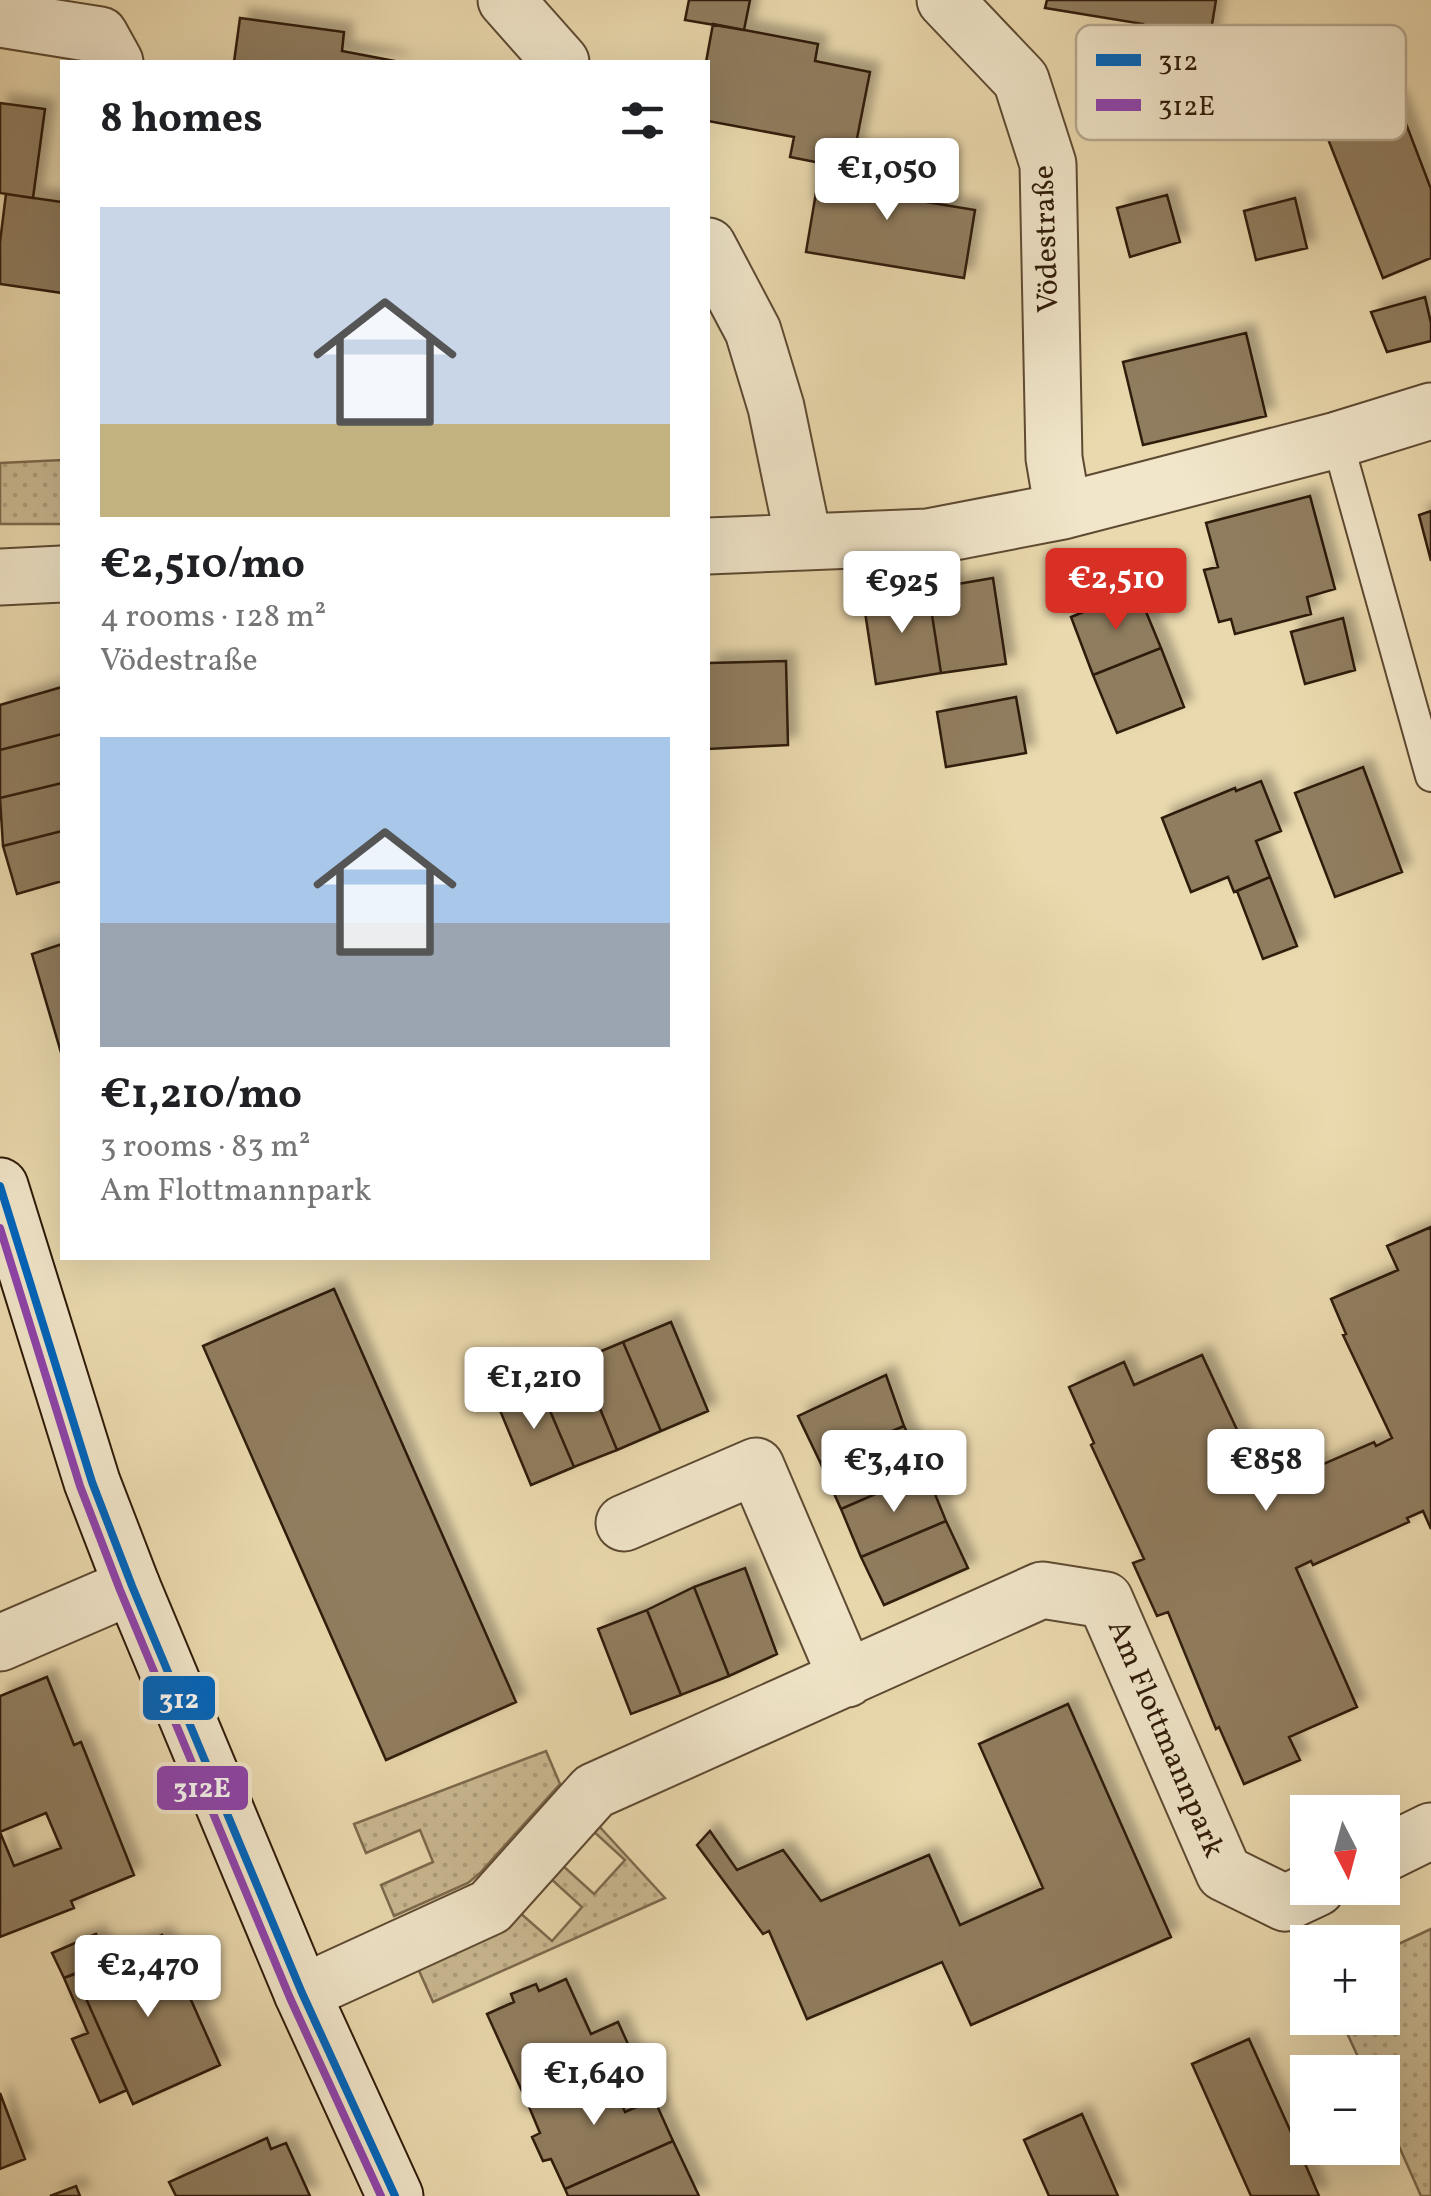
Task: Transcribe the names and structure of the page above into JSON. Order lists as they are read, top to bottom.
{
  "streets": {
    "street": ["Vödestraße", "Am Flottmannpark"]
  },
  "lines": ["transit line 312", "transit line 312E"],
  "legend": ["312", "312E"],
  "north": "bottom",
  "page": {
    "heading": "8 homes",
    "price": [
      "€1,050",
      "€2,510",
      "€925",
      "€1,210",
      "€858",
      "€3,410",
      "€2,470",
      "€1,640"
    ],
    "list": [
      {
        "name": "€2,510/mo",
        "note": "4 rooms · 128 m² · Vödestraße"
      },
      {
        "name": "€1,210/mo",
        "note": "3 rooms · 83 m² · Am Flottmannpark"
      }
    ],
    "map_buttons": ["+", "−"]
  }
}
